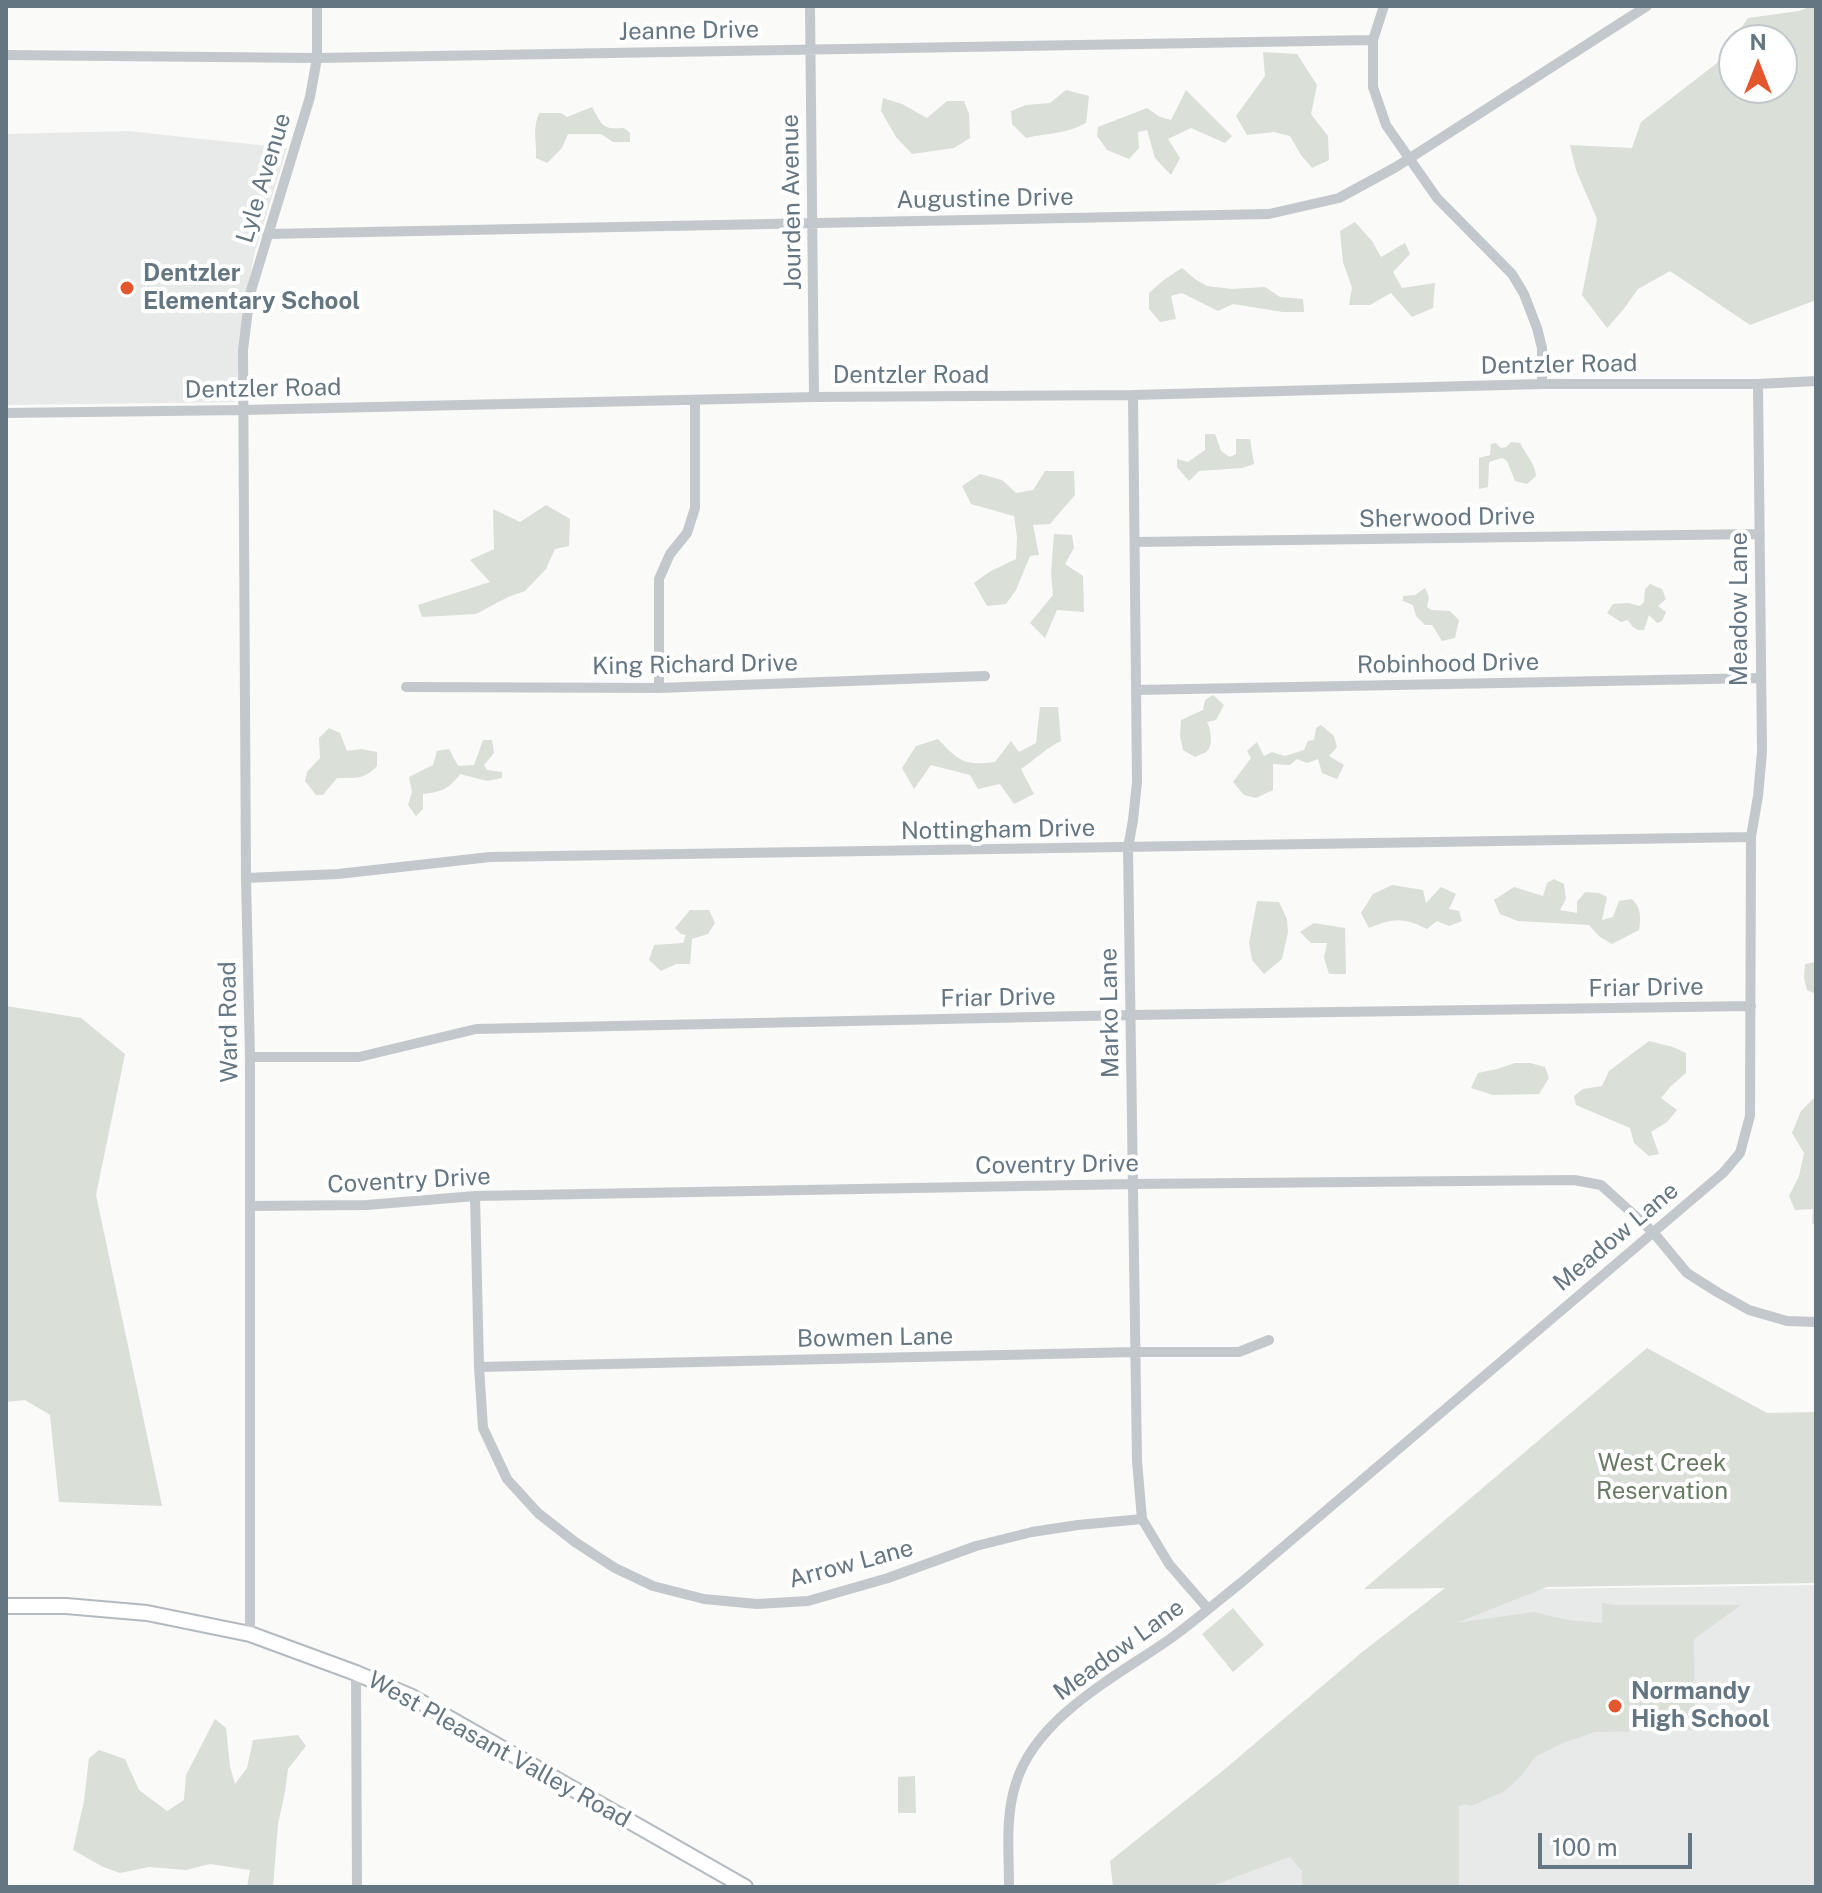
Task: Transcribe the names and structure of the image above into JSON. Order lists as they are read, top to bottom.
{
  "streets": {
    "main road": ["West Pleasant Valley Road"],
    "street": [
      "Jeanne Drive",
      "Lyle Avenue",
      "Augustine Drive",
      "Jourden Avenue",
      "Dentzler Road",
      "Sherwood Drive",
      "Meadow Lane",
      "Robinhood Drive",
      "King Richard Drive",
      "Nottingham Drive",
      "Friar Drive",
      "Marko Lane",
      "Ward Road",
      "Coventry Drive",
      "Bowmen Lane",
      "Arrow Lane"
    ]
  },
  "crossings": [
    ["Jeanne Drive", "Lyle Avenue"],
    ["Jeanne Drive", "Jourden Avenue"],
    ["Lyle Avenue", "Augustine Drive"],
    ["Lyle Avenue", "Dentzler Road"],
    ["Lyle Avenue", "Ward Road"],
    ["Augustine Drive", "Jourden Avenue"],
    ["Jourden Avenue", "Dentzler Road"],
    ["Dentzler Road", "Meadow Lane"],
    ["Dentzler Road", "Marko Lane"],
    ["Dentzler Road", "Ward Road"],
    ["Sherwood Drive", "Meadow Lane"],
    ["Sherwood Drive", "Marko Lane"],
    ["Meadow Lane", "Robinhood Drive"],
    ["Meadow Lane", "Nottingham Drive"],
    ["Meadow Lane", "Friar Drive"],
    ["Meadow Lane", "Marko Lane"],
    ["Meadow Lane", "Coventry Drive"],
    ["Robinhood Drive", "Marko Lane"],
    ["Nottingham Drive", "Marko Lane"],
    ["Nottingham Drive", "Ward Road"],
    ["Friar Drive", "Marko Lane"],
    ["Friar Drive", "Ward Road"],
    ["Marko Lane", "Coventry Drive"],
    ["Marko Lane", "Bowmen Lane"],
    ["Marko Lane", "Arrow Lane"],
    ["Ward Road", "Coventry Drive"],
    ["Ward Road", "West Pleasant Valley Road"],
    ["Coventry Drive", "Arrow Lane"],
    ["Bowmen Lane", "Arrow Lane"]
  ],
  "parks": ["West Creek Reservation"],
  "places": ["Dentzler Elementary School", "Normandy High School"],
  "scale_bar": "100 m",
  "north": "top"
}
